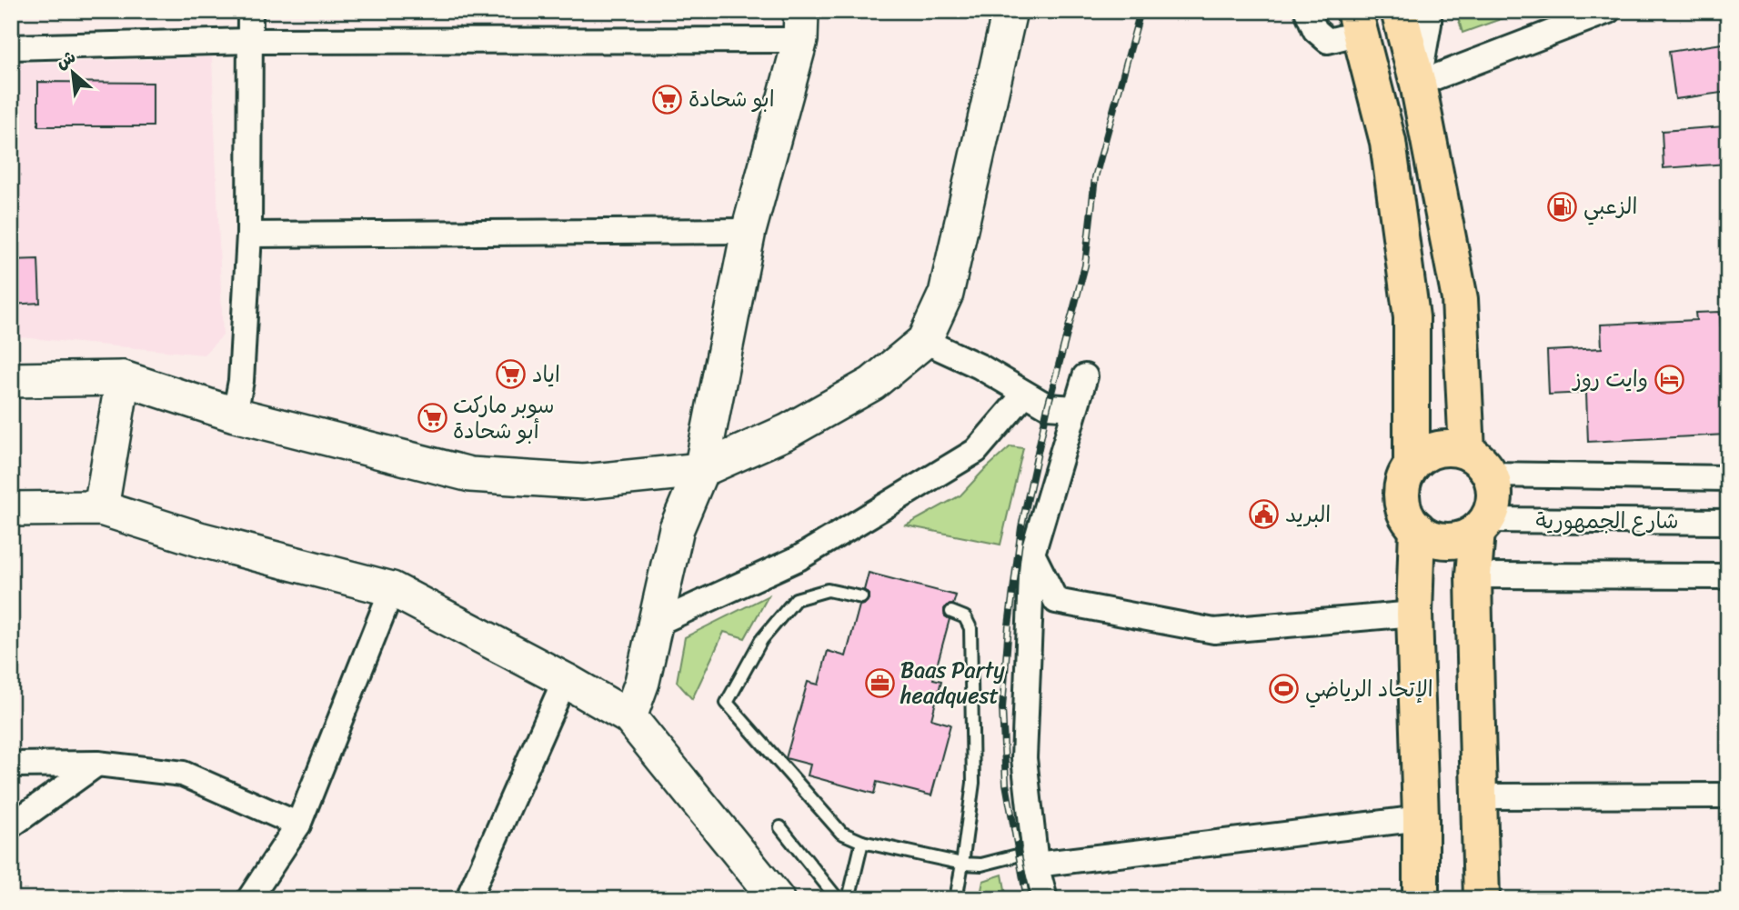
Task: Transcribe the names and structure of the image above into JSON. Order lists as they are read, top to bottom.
{
  "streets": {
    "street": ["شارع الجمهورية"]
  },
  "places": {
    "supermarket": ["ابو شحادة", "اياد", "سوبر ماركت أبو شحادة"],
    "fuel station": ["الزعبي"],
    "hotel": ["وايت روز"],
    "public building": ["البريد"],
    "office": ["Baas Party headquest"],
    "sports": ["الإتحاد الرياضي"]
  },
  "north": "top left"
}
